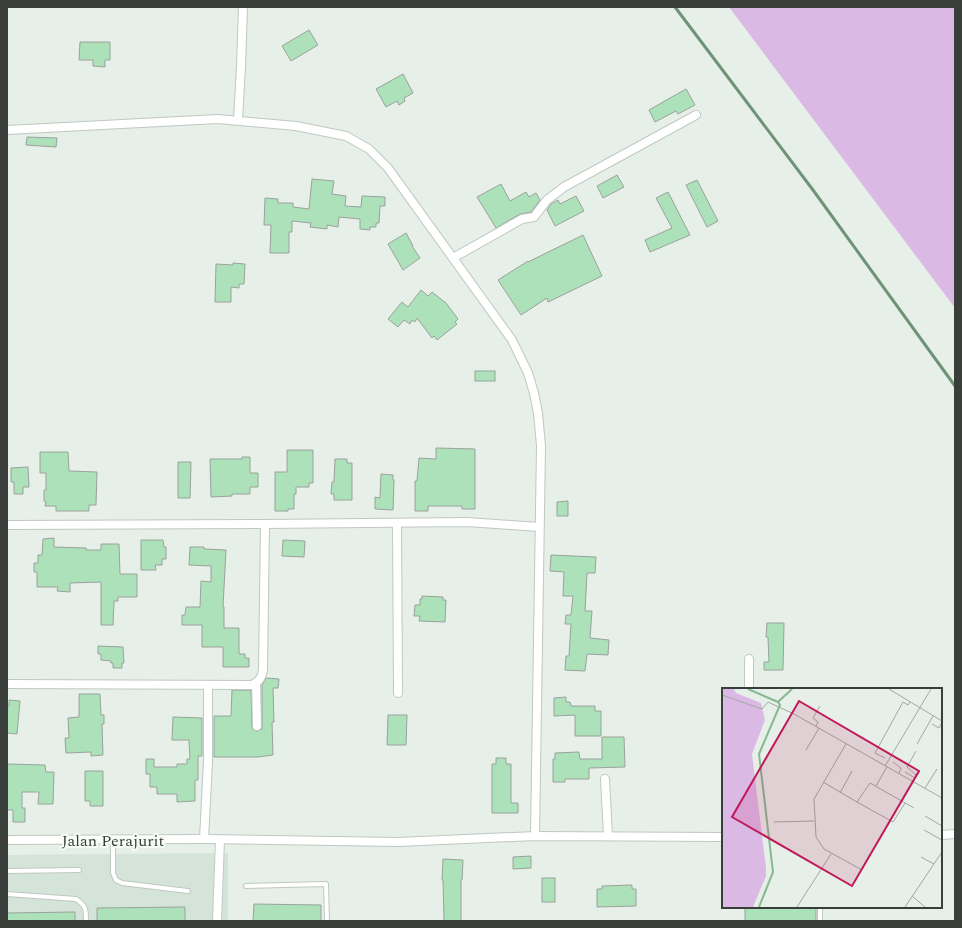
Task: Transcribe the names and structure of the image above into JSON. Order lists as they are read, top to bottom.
{
  "streets": {
    "street": ["Jalan Perajurit"]
  }
}
